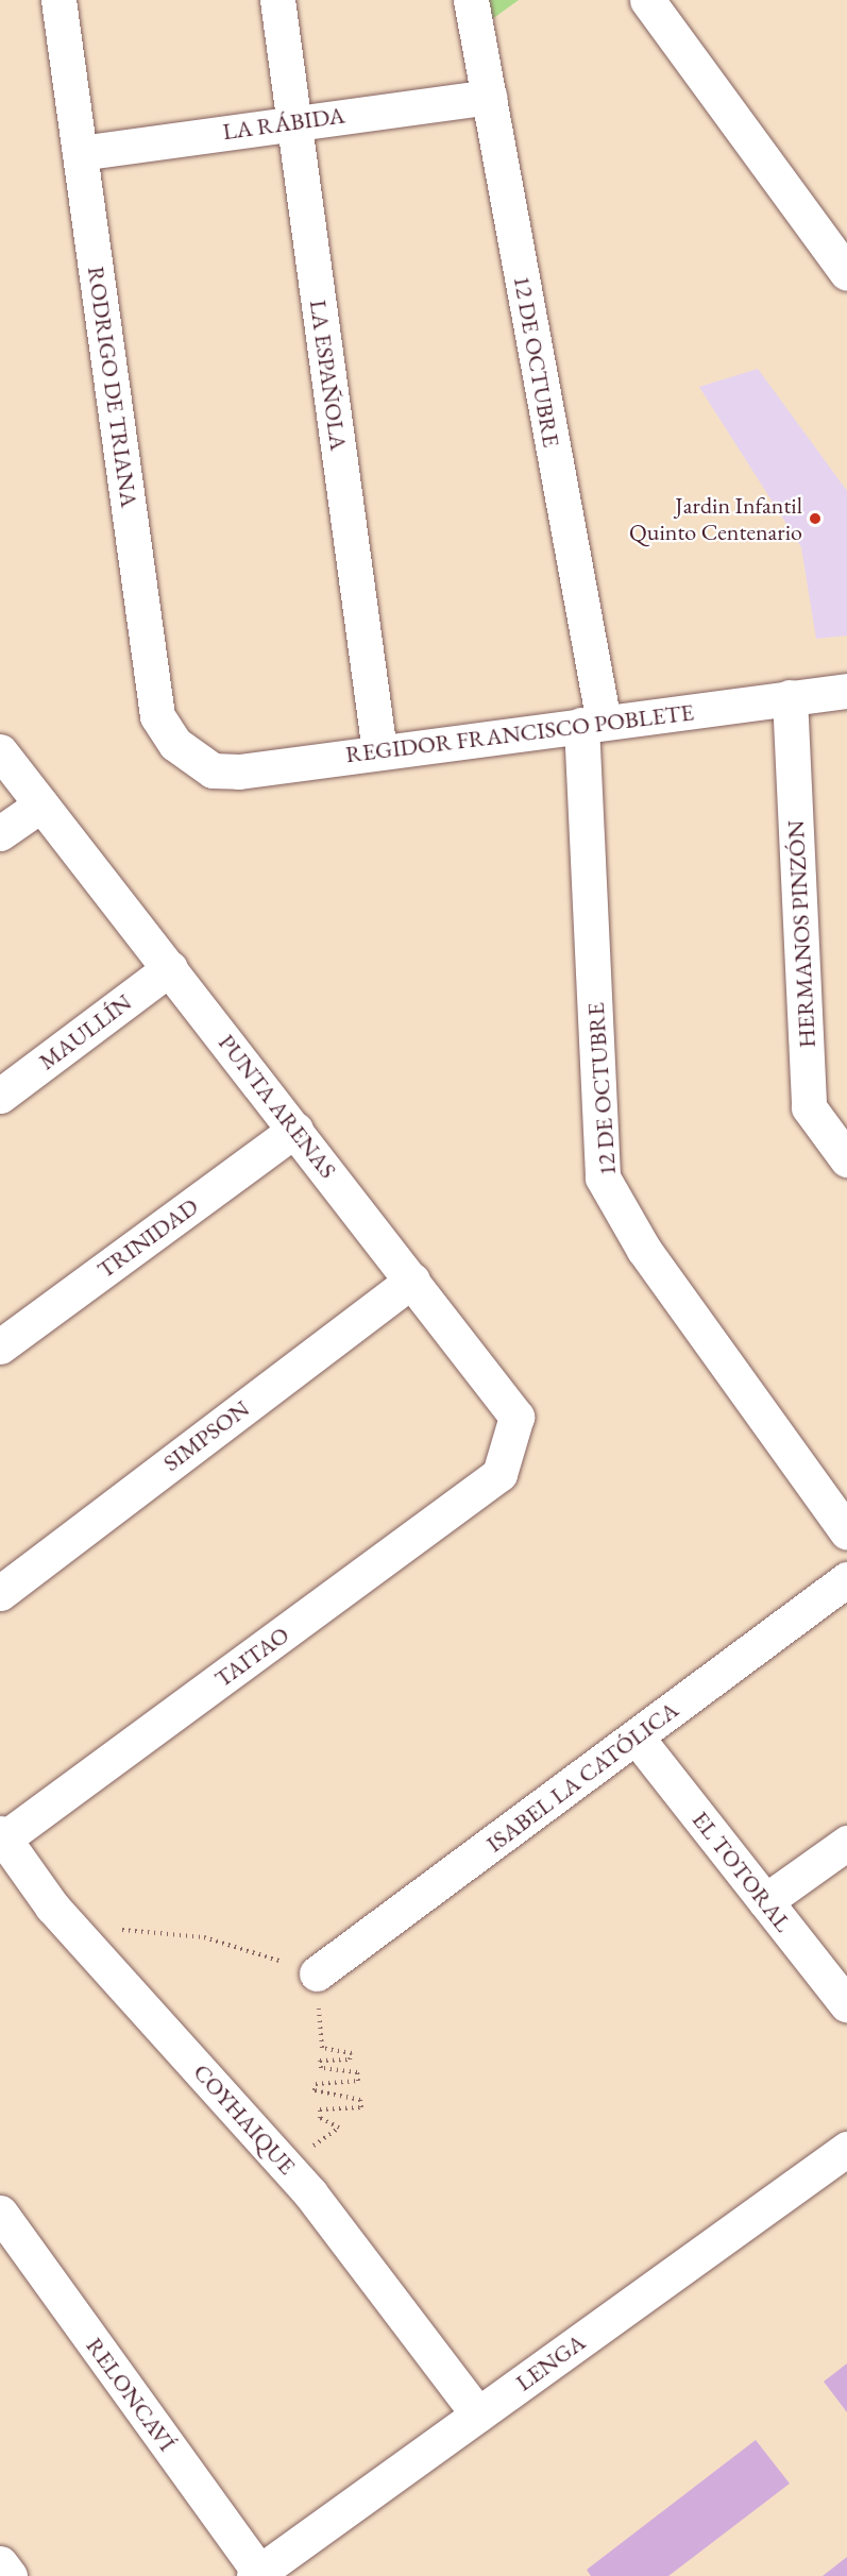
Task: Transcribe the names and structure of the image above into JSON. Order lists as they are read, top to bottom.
{
  "streets": {
    "street": [
      "LA RÁBIDA",
      "12 DE OCTUBRE",
      "LA ESPAÑOLA",
      "RODRIGO DE TRIANA",
      "REGIDOR FRANCISCO POBLETE",
      "HERMANOS PINZÓN",
      "MAULLÍN",
      "PUNTA ARENAS",
      "TRINIDAD",
      "SIMPSON",
      "TAITAO",
      "ISABEL LA CATÓLICA",
      "EL TOTORAL",
      "COYHAIQUE",
      "LENGA",
      "RELONCAVÍ"
    ]
  },
  "crossings": [
    ["LA RÁBIDA", "12 DE OCTUBRE"],
    ["LA RÁBIDA", "LA ESPAÑOLA"],
    ["LA RÁBIDA", "RODRIGO DE TRIANA"],
    ["12 DE OCTUBRE", "REGIDOR FRANCISCO POBLETE"],
    ["LA ESPAÑOLA", "REGIDOR FRANCISCO POBLETE"],
    ["RODRIGO DE TRIANA", "REGIDOR FRANCISCO POBLETE"],
    ["REGIDOR FRANCISCO POBLETE", "HERMANOS PINZÓN"],
    ["MAULLÍN", "PUNTA ARENAS"],
    ["PUNTA ARENAS", "TRINIDAD"],
    ["PUNTA ARENAS", "SIMPSON"],
    ["PUNTA ARENAS", "TAITAO"],
    ["TAITAO", "COYHAIQUE"],
    ["ISABEL LA CATÓLICA", "EL TOTORAL"],
    ["COYHAIQUE", "LENGA"],
    ["LENGA", "RELONCAVÍ"]
  ],
  "places": ["Jardin Infantil Quinto Centenario"]
}
